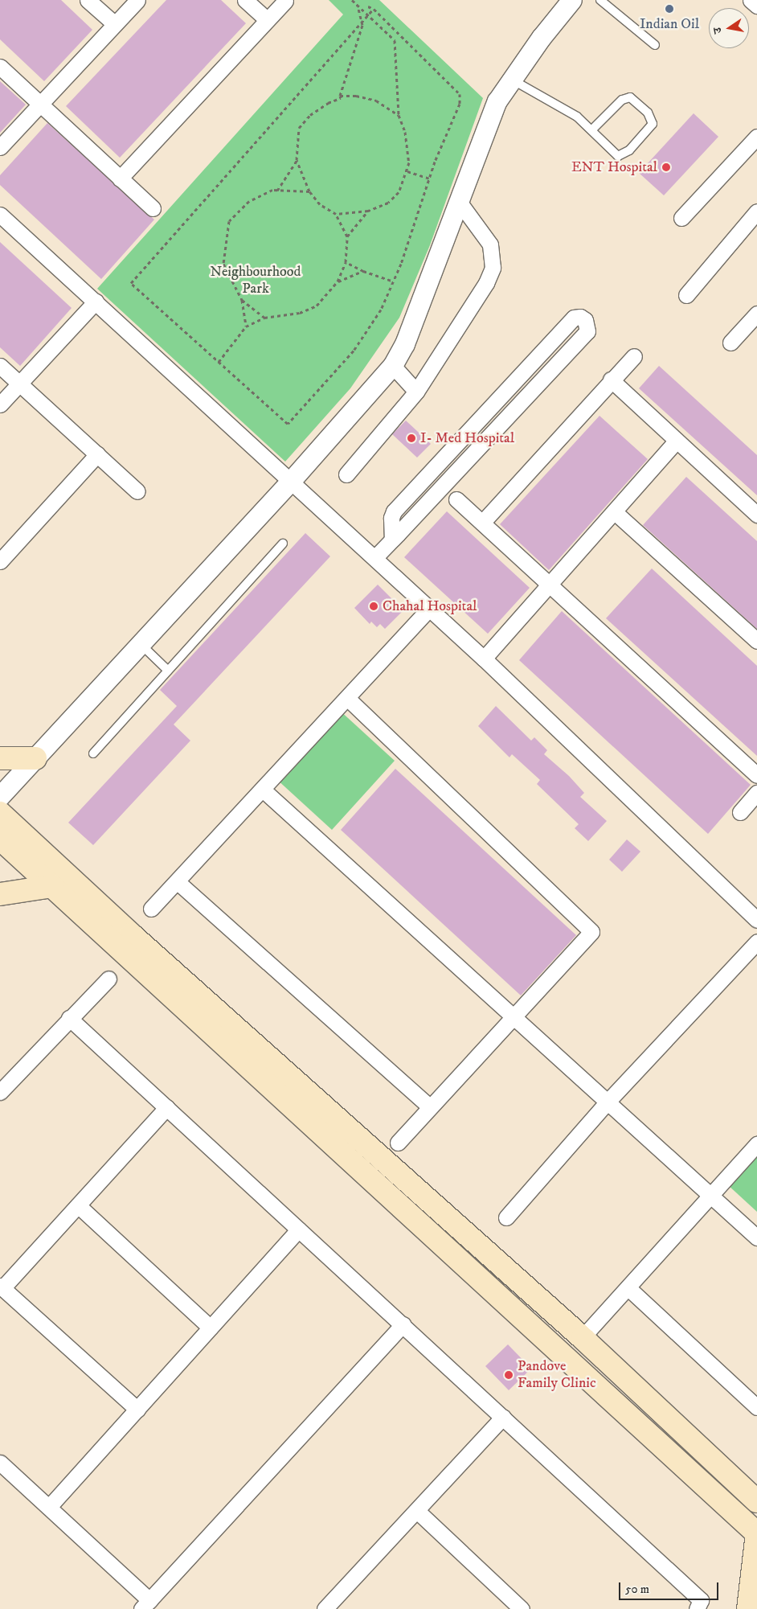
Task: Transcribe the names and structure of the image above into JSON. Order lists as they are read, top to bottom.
{
  "parks": ["Neighbourhood Park"],
  "places": [
    "Indian Oil",
    "ENT Hospital",
    "I- Med Hospital",
    "Chahal Hospital",
    "Pandove Family Clinic"
  ],
  "scale_bar": "50 m",
  "north": "left"
}
